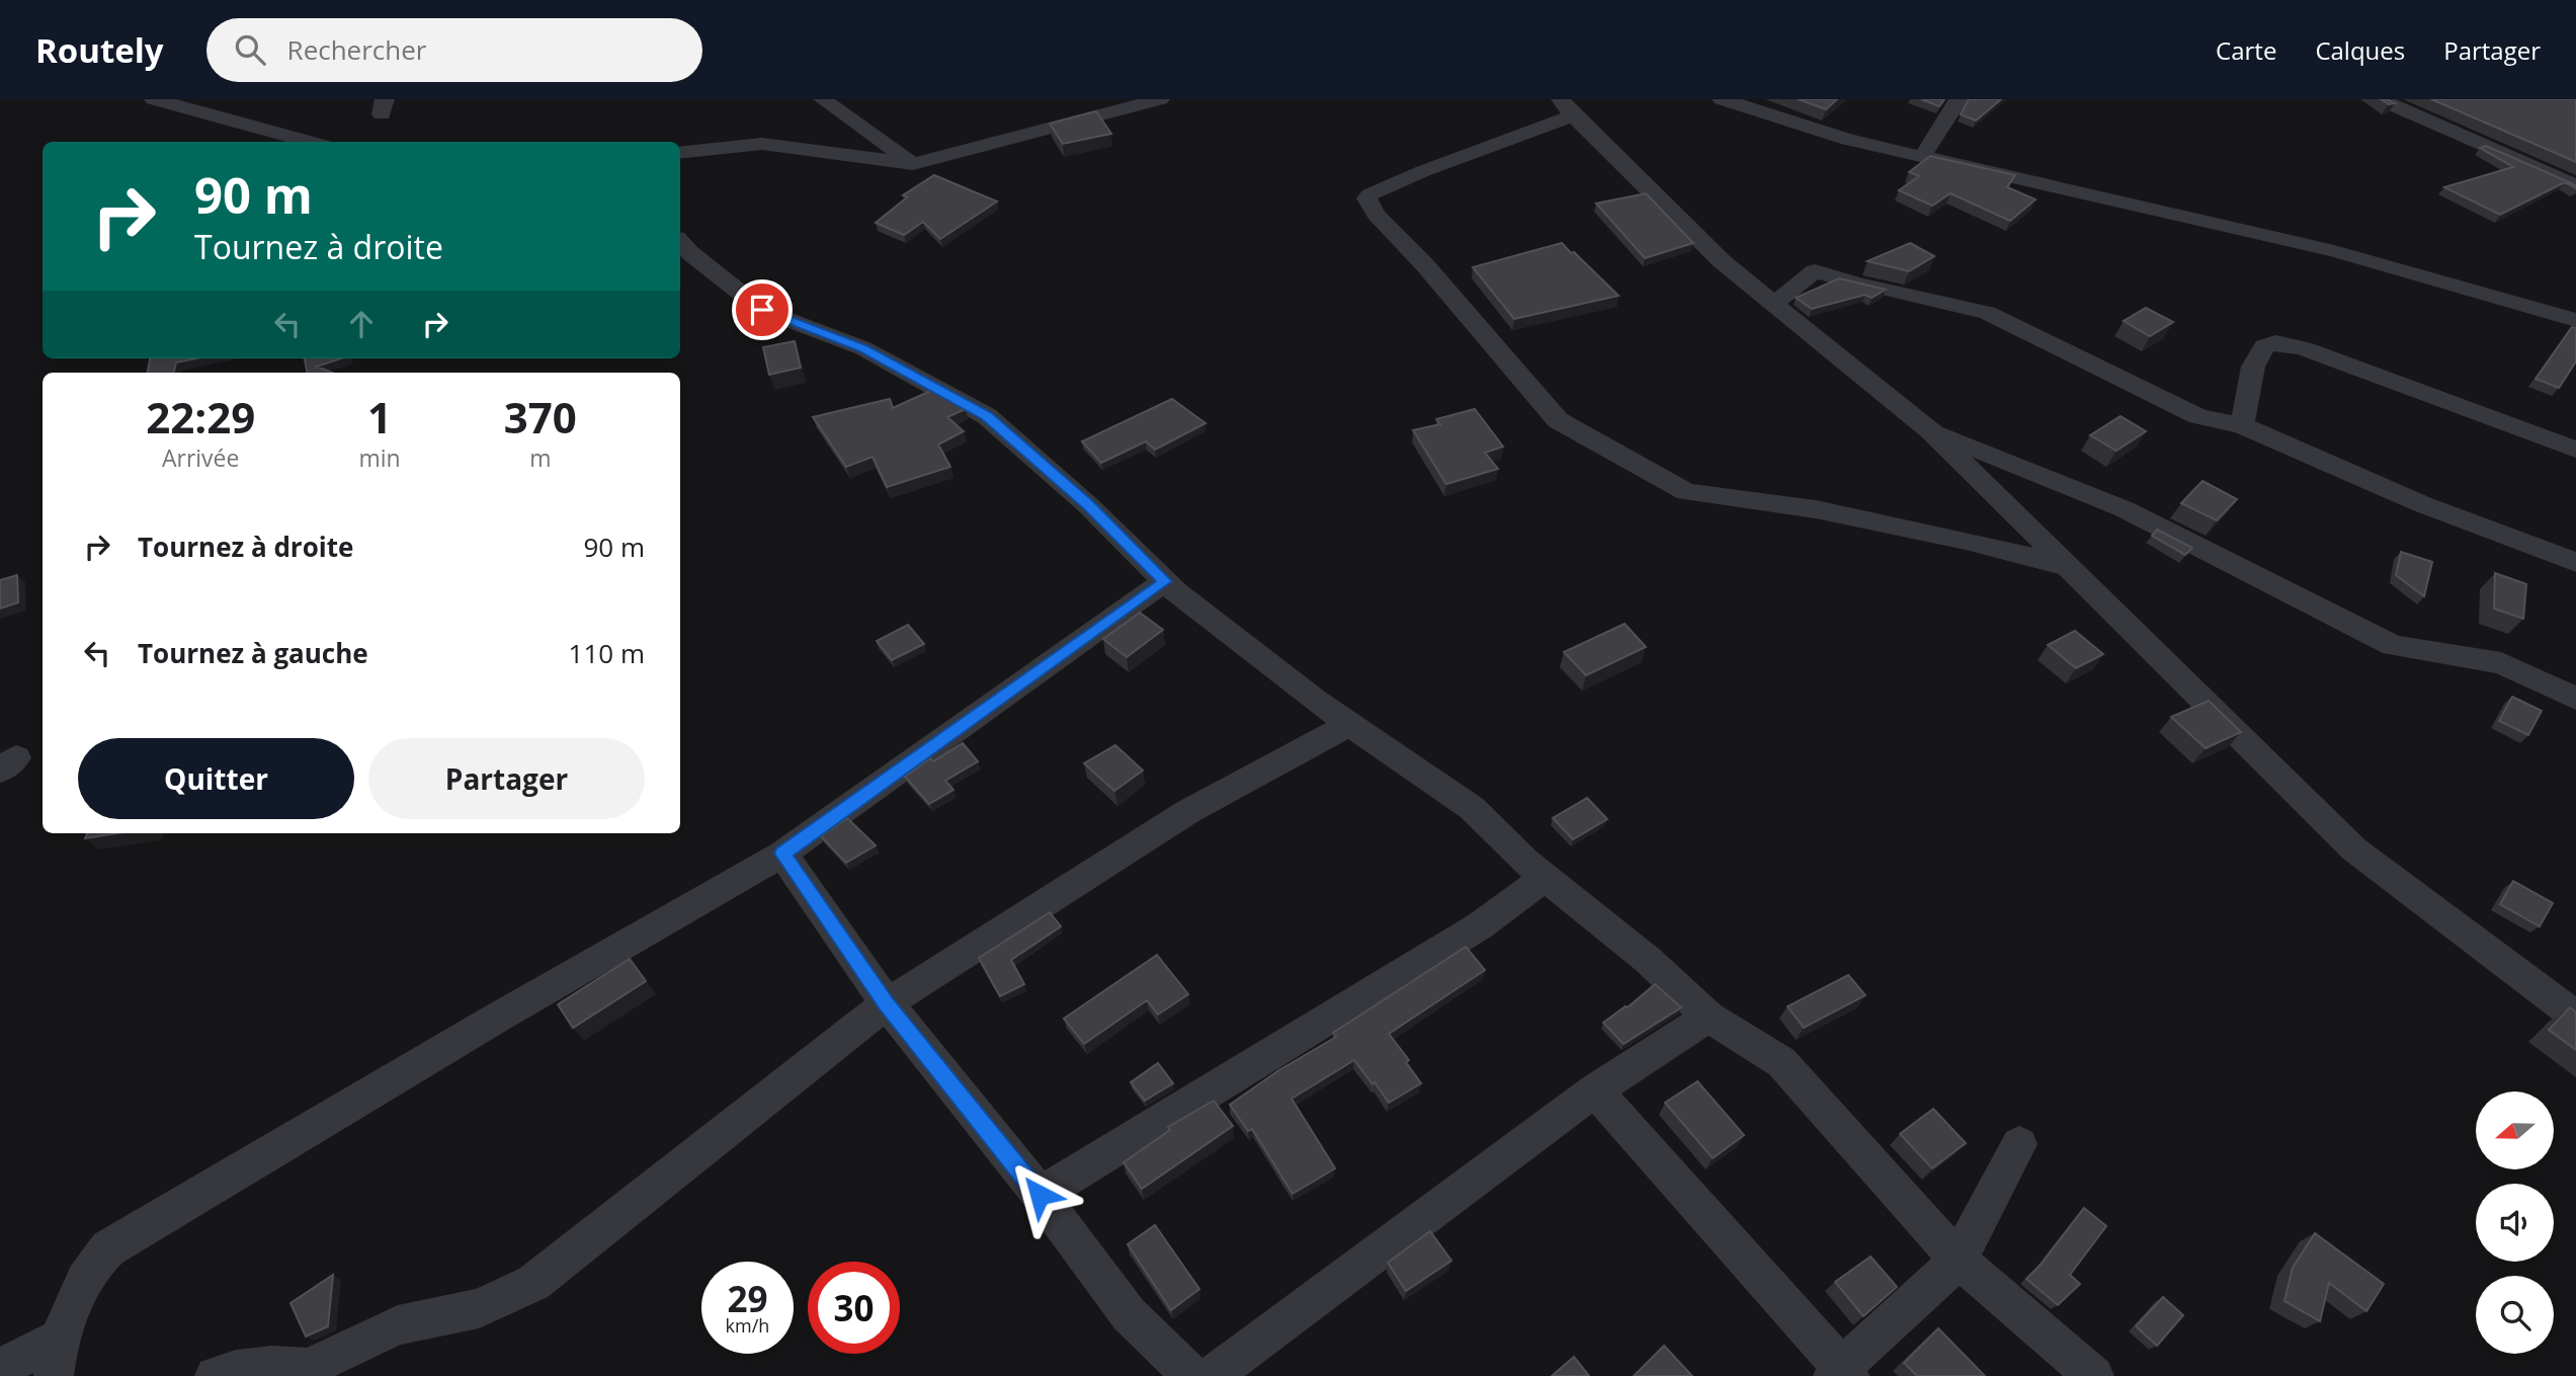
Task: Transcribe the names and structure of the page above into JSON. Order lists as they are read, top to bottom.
{
  "north": "left",
  "page": {
    "header": "Routely",
    "search": "Rechercher",
    "nav": ["Carte", "Calques", "Partager"],
    "turn": ["90 m", "Tournez à droite"],
    "eta": [
      "22:29",
      "Arrivée",
      "1",
      "min",
      "370",
      "m"
    ],
    "list": [
      {
        "name": "Tournez à droite",
        "value": "90 m"
      },
      {
        "name": "Tournez à gauche",
        "value": "110 m"
      }
    ],
    "buttons": ["Quitter", "Partager"],
    "speed": "29 km/h",
    "limit": "30"
  }
}
